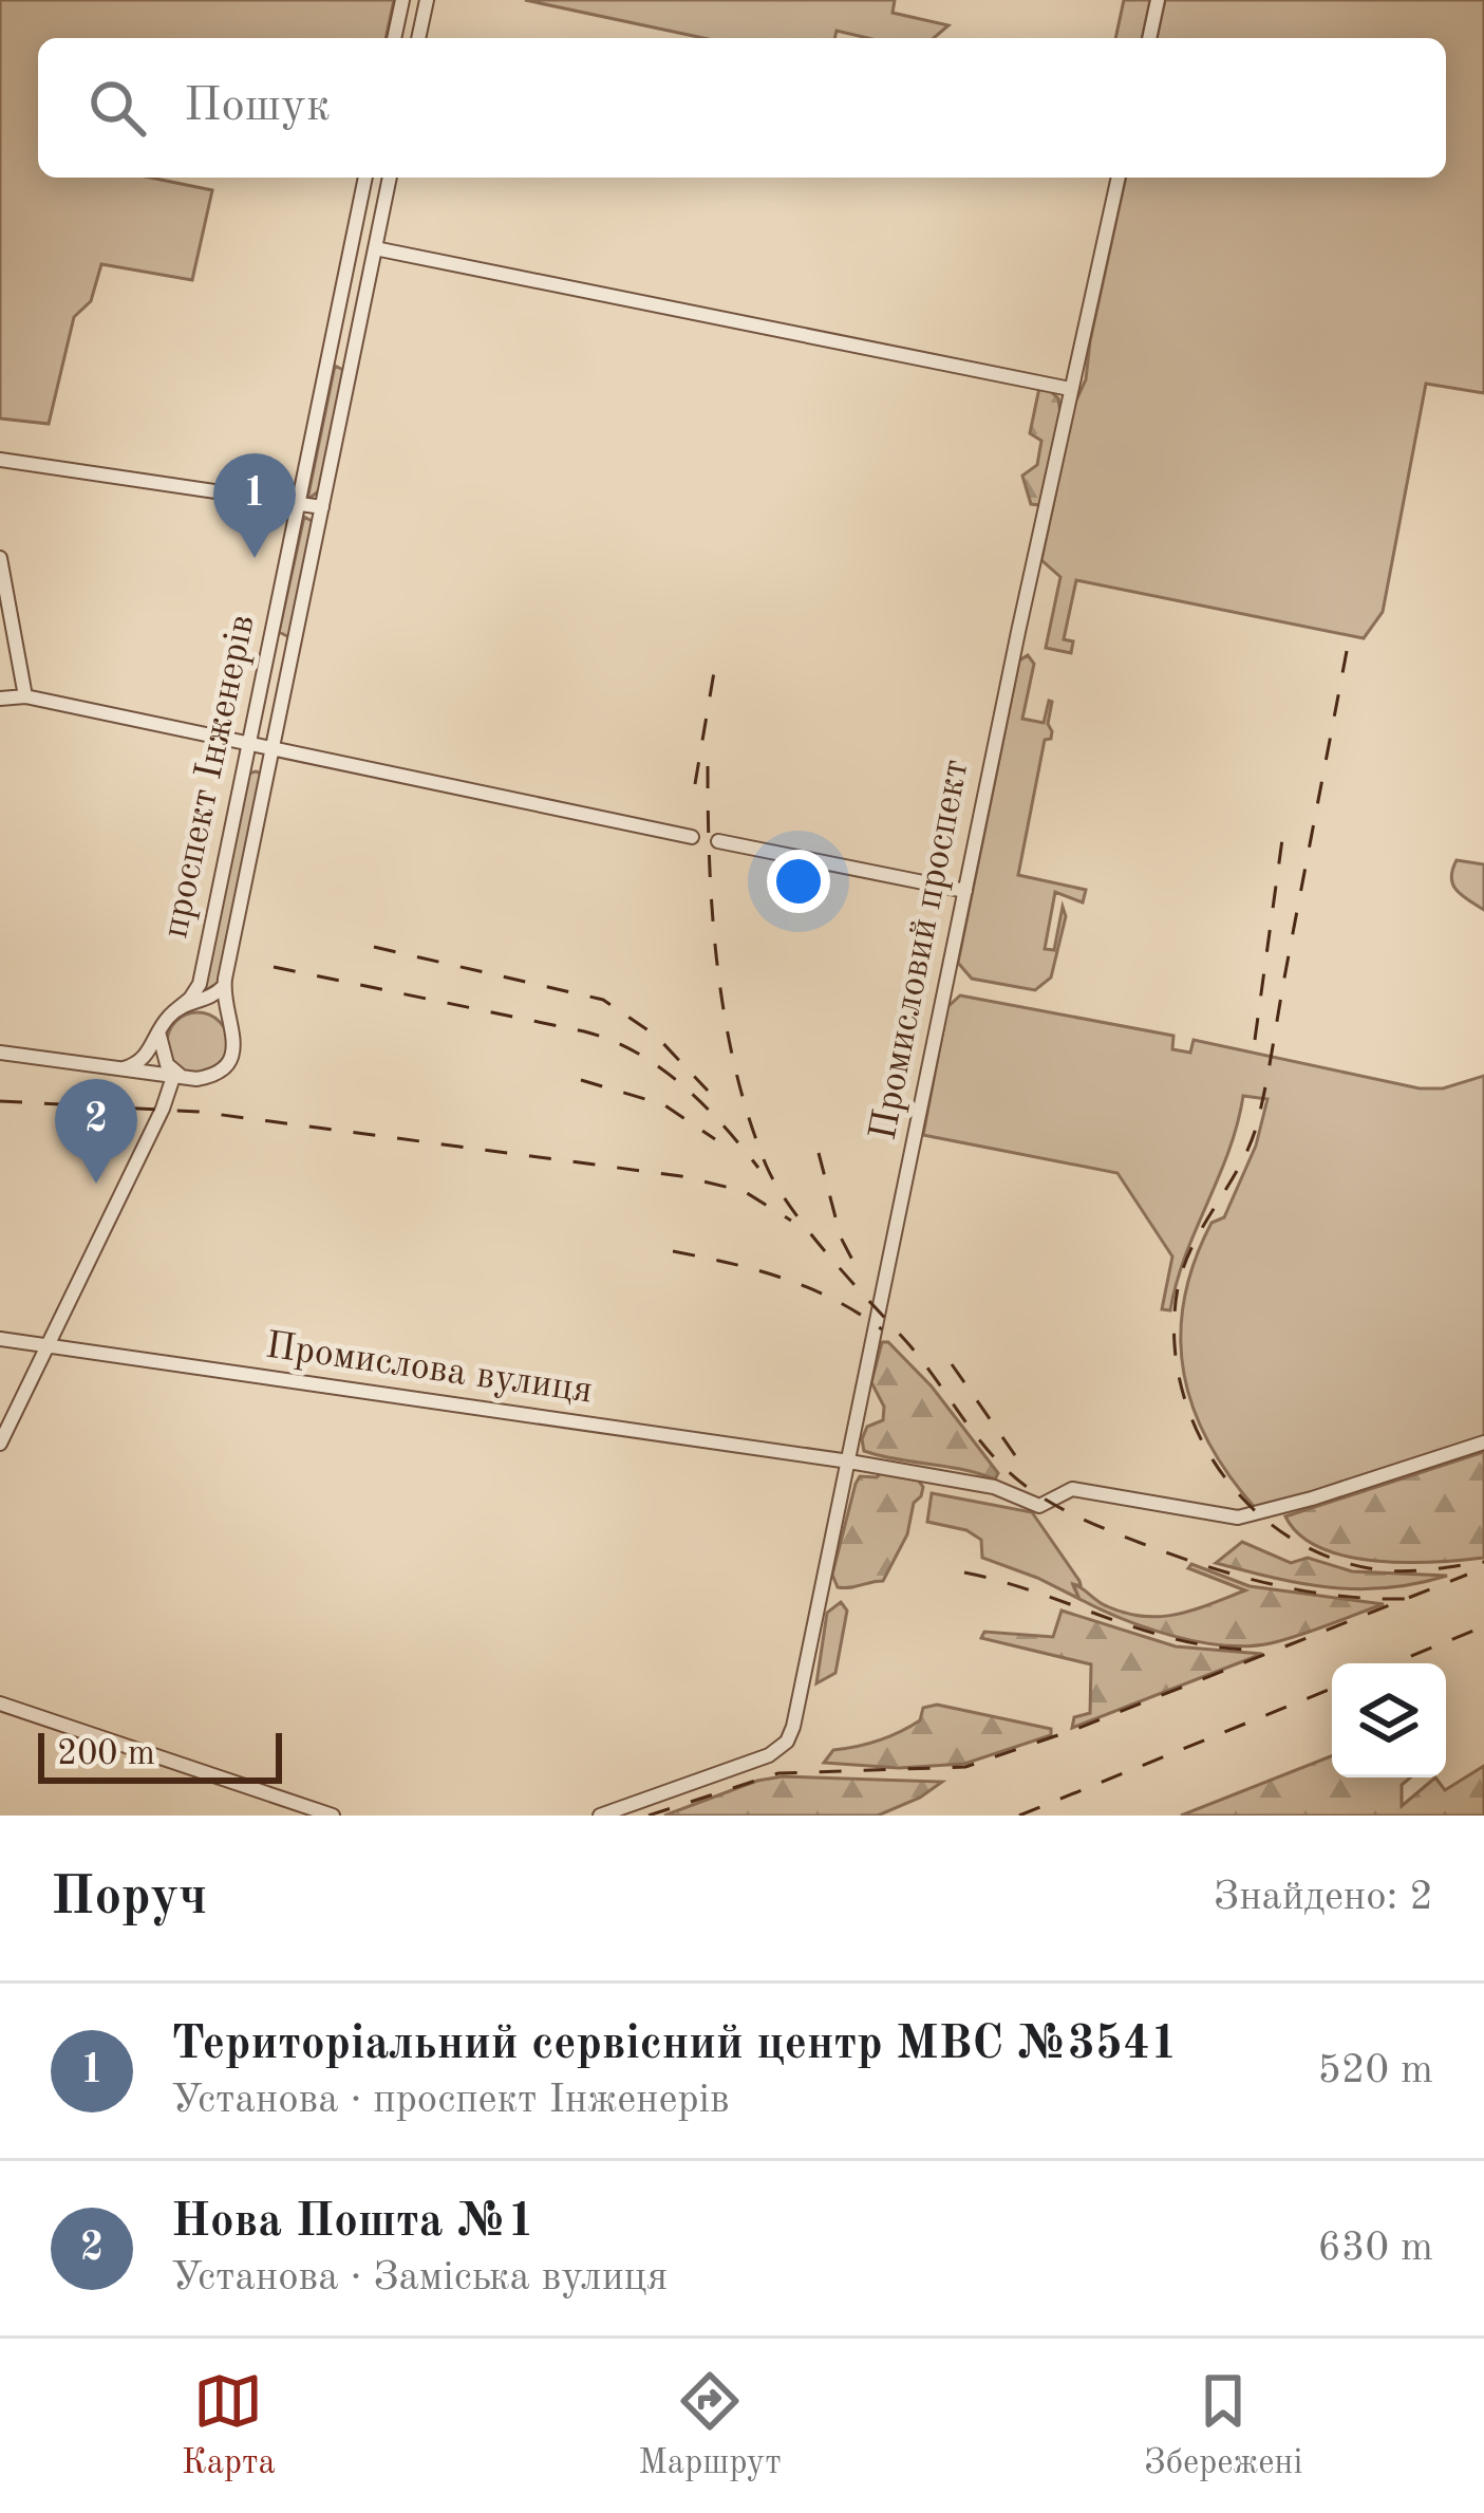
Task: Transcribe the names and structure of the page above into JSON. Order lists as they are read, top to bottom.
{
  "streets": {
    "street": ["проспект Інженерів", "Промисловий проспект", "Промислова вулиця"]
  },
  "crossings": [
    ["Промисловий проспект", "Промислова вулиця"]
  ],
  "scale_bar": "200 m",
  "page": {
    "search": "Пошук",
    "pins": ["1", "2"],
    "scale": "200 m",
    "heading": ["Поруч", "Знайдено: 2"],
    "list": [
      {
        "mark": "1",
        "name": "Територіальний сервісний центр МВС №3541",
        "note": "Установа · проспект Інженерів",
        "value": "520 m"
      },
      {
        "mark": "2",
        "name": "Нова Пошта №1",
        "note": "Установа · Заміська вулиця",
        "value": "630 m"
      }
    ],
    "nav": ["Карта", "Маршрут", "Збережені"]
  }
}
